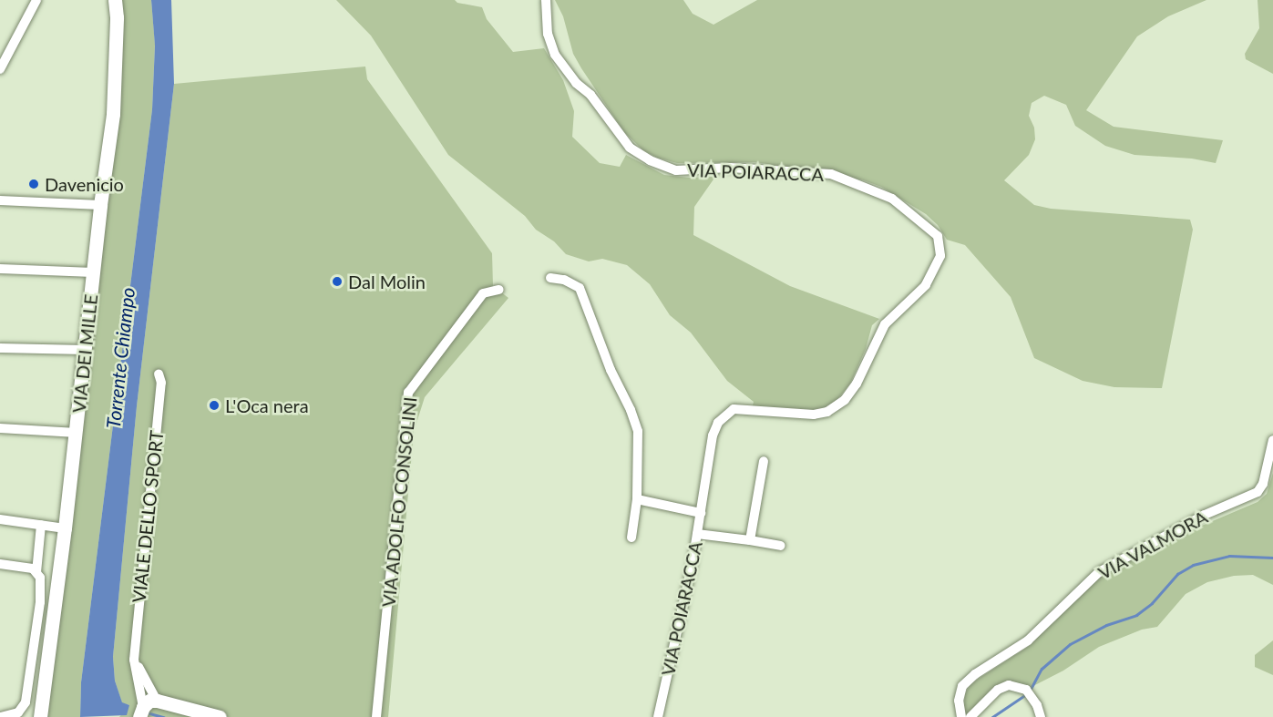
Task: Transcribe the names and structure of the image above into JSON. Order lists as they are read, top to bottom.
{
  "streets": {
    "main road": ["VIA DEI MILLE"],
    "street": [
      "VIA POIARACCA",
      "VIA ADOLFO CONSOLINI",
      "VIALE DELLO SPORT",
      "VIA VALMORA"
    ]
  },
  "water": ["Torrente Chiampo"],
  "places": ["Davenicio", "Dal Molin", "L'Oca nera"]
}
